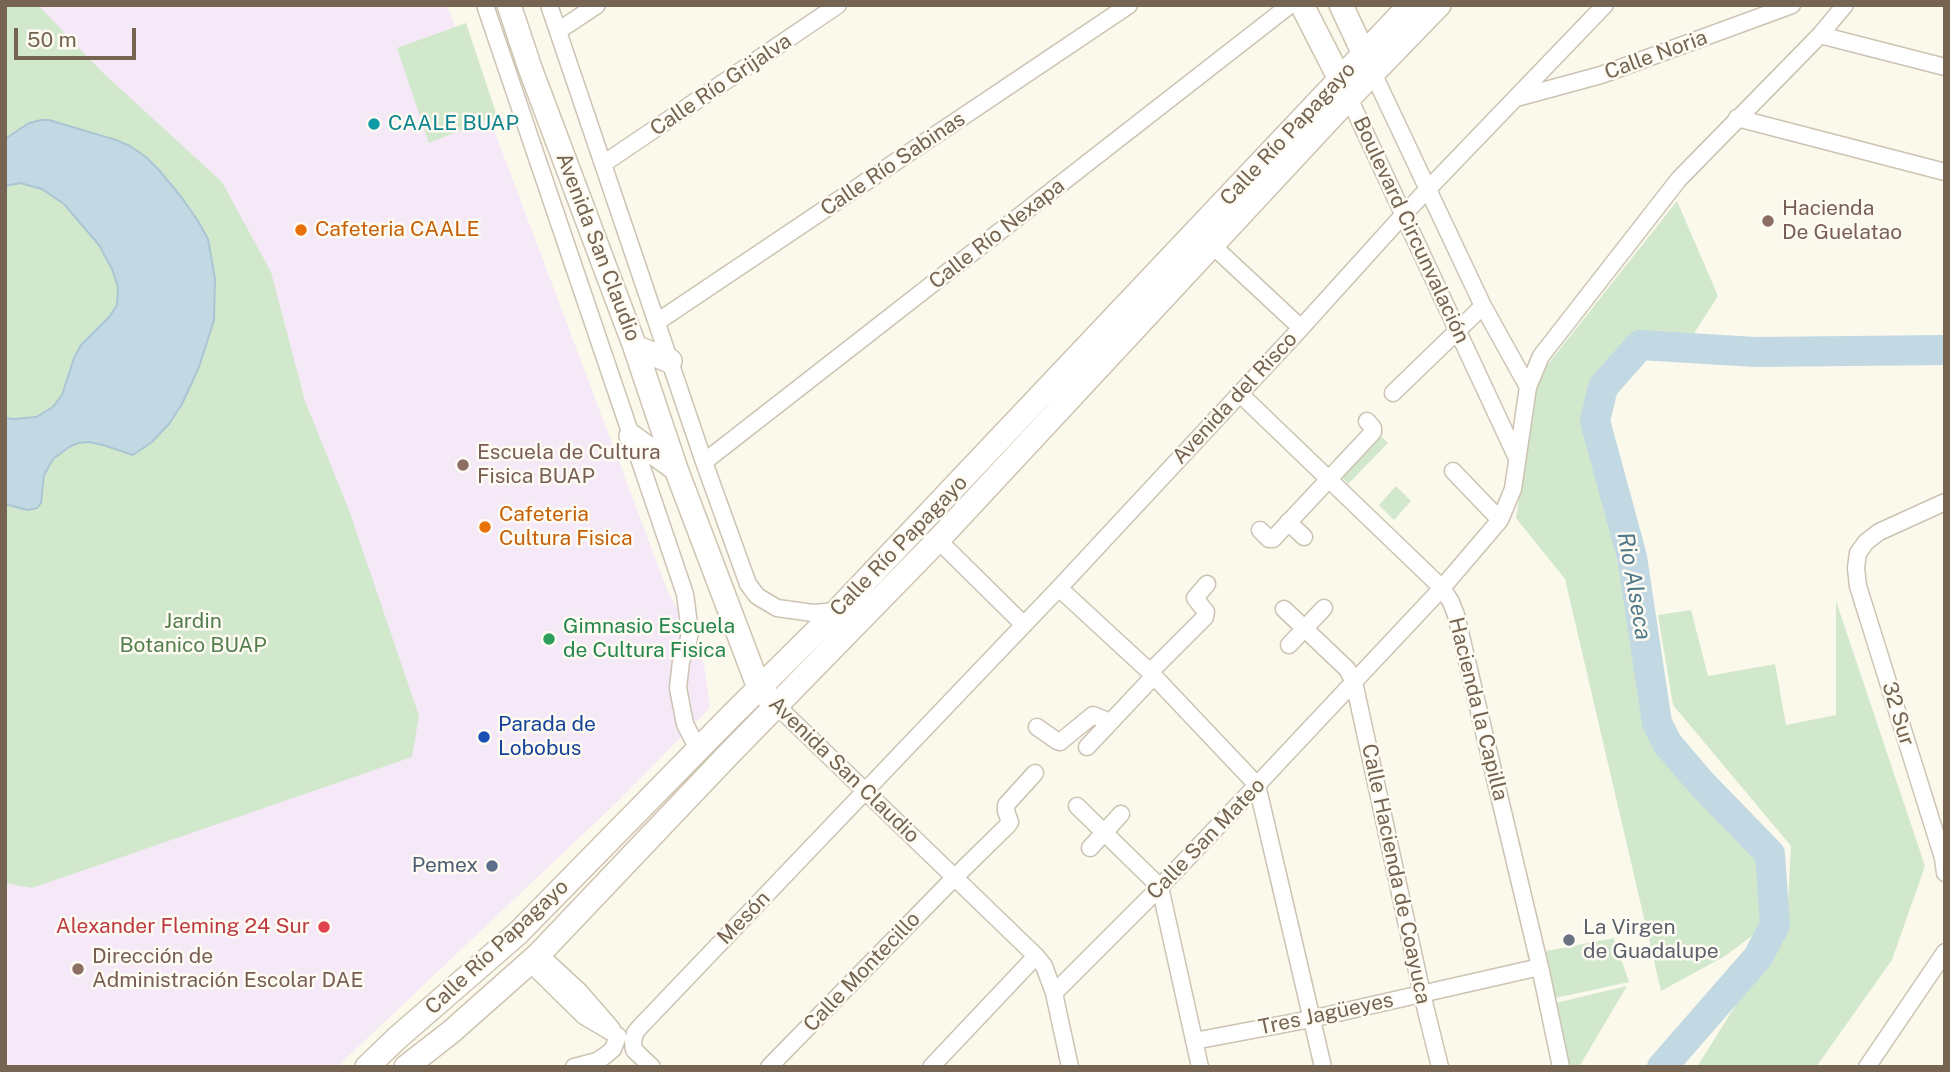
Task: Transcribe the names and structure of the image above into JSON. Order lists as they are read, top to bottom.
{
  "streets": {
    "main road": ["Calle Río Papagayo", "Boulevard Circunvalación", "Avenida San Claudio"],
    "street": [
      "Calle Noria",
      "Calle Río Grijalva",
      "Calle Río Sabinas",
      "Calle Río Nexapa",
      "Avenida del Risco",
      "Hacienda la Capilla",
      "32 Sur",
      "Calle San Mateo",
      "Calle Hacienda de Coayuca",
      "Mesón",
      "Calle Montecillo",
      "Tres Jagüeyes"
    ]
  },
  "crossings": [
    ["Calle Noria", "Avenida del Risco"],
    ["Calle Río Grijalva", "Avenida San Claudio"],
    ["Calle Río Papagayo", "Boulevard Circunvalación"],
    ["Calle Río Papagayo", "Avenida San Claudio"],
    ["Calle Río Sabinas", "Avenida San Claudio"],
    ["Boulevard Circunvalación", "Avenida del Risco"],
    ["Boulevard Circunvalación", "Calle San Mateo"],
    ["Calle Río Nexapa", "Avenida San Claudio"],
    ["Avenida San Claudio", "Avenida del Risco"],
    ["Avenida San Claudio", "Calle San Mateo"],
    ["Avenida San Claudio", "Mesón"],
    ["Avenida San Claudio", "Calle Montecillo"],
    ["Avenida del Risco", "Hacienda la Capilla"],
    ["Avenida del Risco", "Mesón"],
    ["Hacienda la Capilla", "Calle San Mateo"],
    ["Hacienda la Capilla", "Tres Jagüeyes"],
    ["Calle San Mateo", "Calle Hacienda de Coayuca"],
    ["Calle Hacienda de Coayuca", "Tres Jagüeyes"]
  ],
  "water": ["Rio Alseca"],
  "parks": ["Jardin Botanico BUAP"],
  "places": [
    "CAALE BUAP",
    "Hacienda De Guelatao",
    "Cafeteria CAALE",
    "Escuela de Cultura Fisica BUAP",
    "Cafeteria Cultura Fisica",
    "Gimnasio Escuela de Cultura Fisica",
    "Parada de Lobobus",
    "Pemex",
    "Alexander Fleming 24 Sur",
    "La Virgen de Guadalupe",
    "Dirección de Administración Escolar DAE"
  ],
  "scale_bar": "50 m"
}
